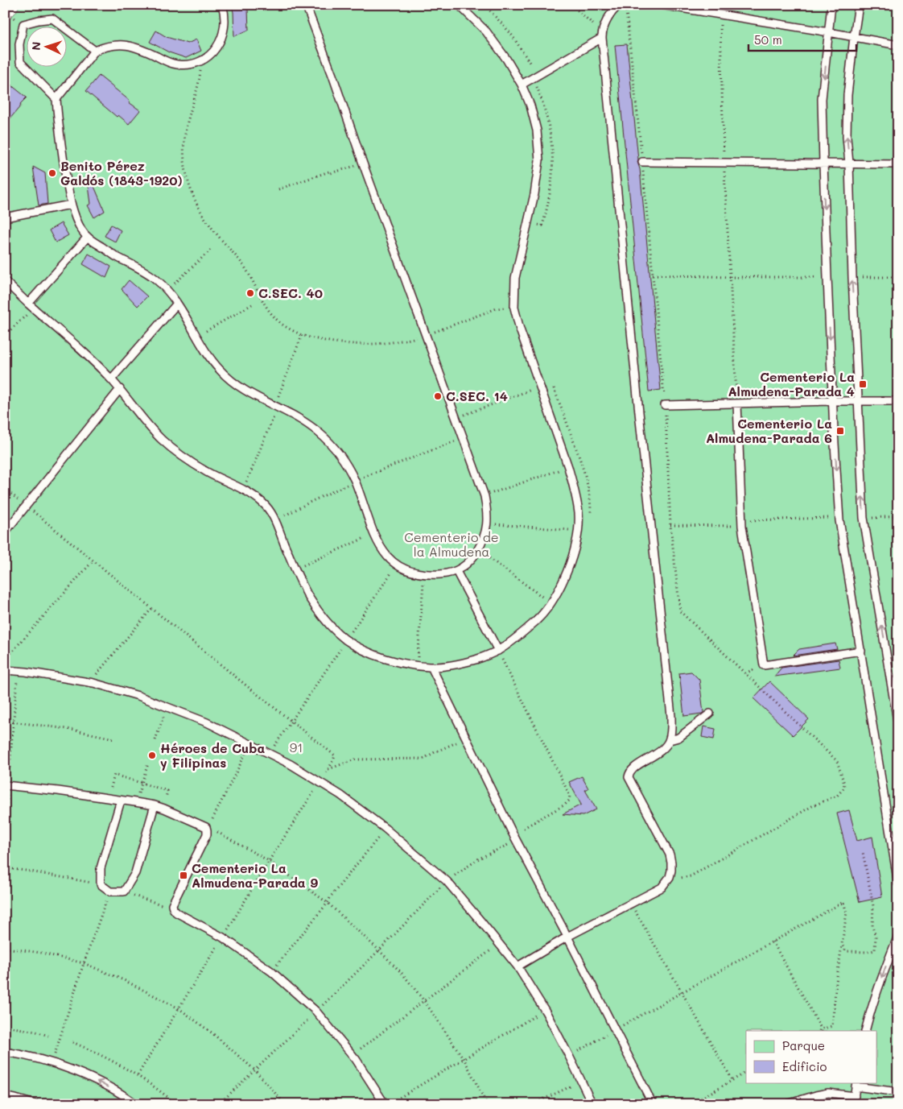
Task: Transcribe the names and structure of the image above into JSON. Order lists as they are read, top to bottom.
{
  "parks": ["Cementerio de la Almudena", "91"],
  "places": {
    "other": [
      "Benito Pérez Galdós (1843-1920)",
      "C.SEC. 40",
      "C.SEC. 14",
      "Héroes de Cuba y Filipinas"
    ],
    "transit": ["Cementerio La Almudena-Parada 4", "Cementerio La Almudena-Parada 6", "Cementerio La Almudena-Parada 9"]
  },
  "legend": ["Parque", "Edificio"],
  "scale_bar": "50 m",
  "north": "left"
}
